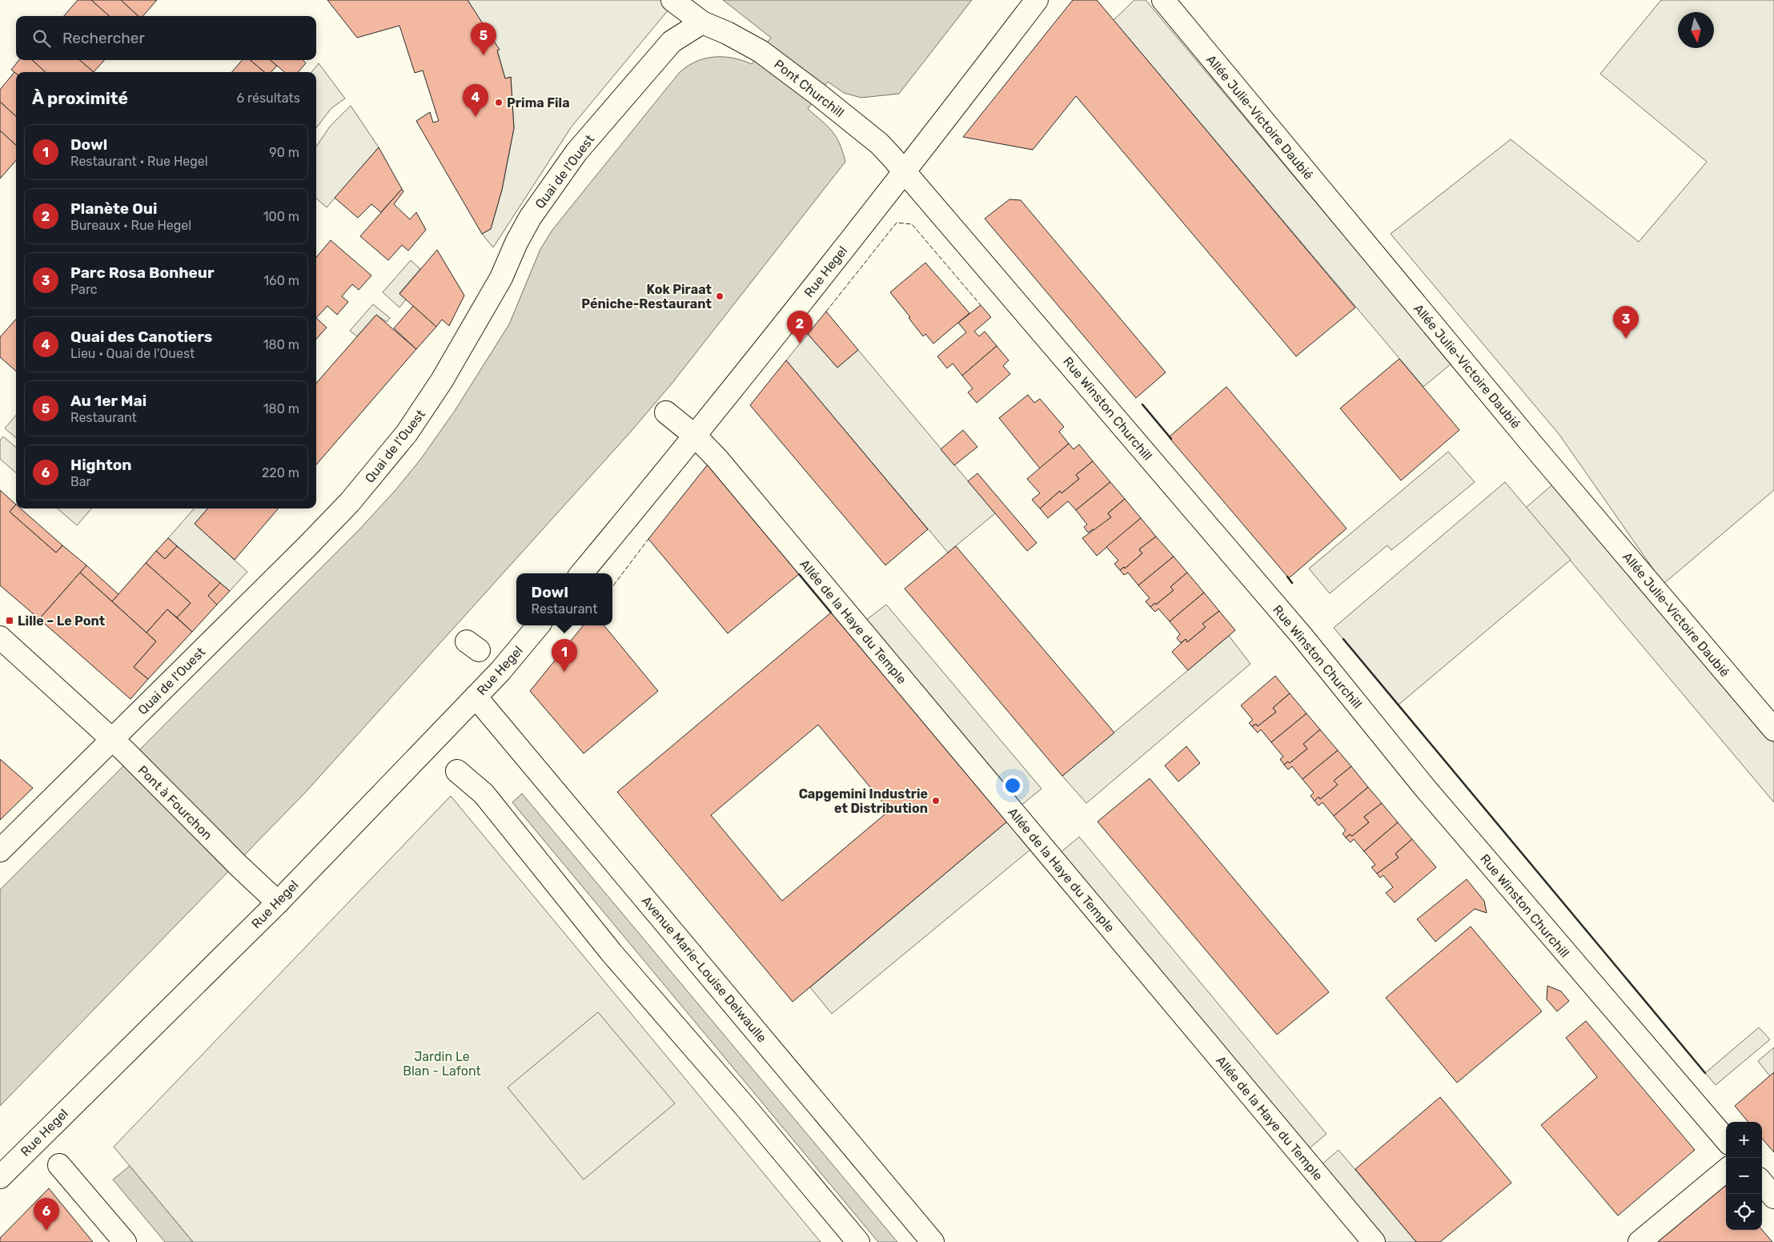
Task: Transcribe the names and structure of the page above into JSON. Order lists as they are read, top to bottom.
{
  "streets": {
    "street": [
      "Pont Churchill",
      "Allée Julie-Victoire Daubié",
      "Quai de l'Ouest",
      "Rue Hegel",
      "Rue Winston Churchill",
      "Allée de la Haye du Temple",
      "Pont à Fourchon",
      "Avenue Marie-Louise Delwaulle"
    ]
  },
  "crossings": [
    ["Pont Churchill", "Quai de l'Ouest"],
    ["Pont Churchill", "Rue Hegel"],
    ["Pont Churchill", "Rue Winston Churchill"],
    ["Quai de l'Ouest", "Pont à Fourchon"],
    ["Rue Hegel", "Rue Winston Churchill"],
    ["Rue Hegel", "Allée de la Haye du Temple"],
    ["Rue Hegel", "Pont à Fourchon"],
    ["Rue Hegel", "Avenue Marie-Louise Delwaulle"]
  ],
  "parks": ["Jardin Le Blan - Lafont"],
  "places": {
    "other": ["Prima Fila", "Kok Piraat Péniche-Restaurant", "Capgemini Industrie et Distribution"],
    "transit": ["Lille – Le Pont"]
  },
  "north": "bottom",
  "page": {
    "search": "Rechercher",
    "pins": [
      "5",
      "4",
      "3",
      "2",
      "1",
      "6"
    ],
    "heading": ["À proximité", "6 résultats"],
    "list": [
      {
        "mark": "1",
        "name": "Dowl",
        "note": "Restaurant · Rue Hegel",
        "value": "90 m"
      },
      {
        "mark": "2",
        "name": "Planète Oui",
        "note": "Bureaux · Rue Hegel",
        "value": "100 m"
      },
      {
        "mark": "3",
        "name": "Parc Rosa Bonheur",
        "note": "Parc",
        "value": "160 m"
      },
      {
        "mark": "4",
        "name": "Quai des Canotiers",
        "note": "Lieu · Quai de l'Ouest",
        "value": "180 m"
      },
      {
        "mark": "5",
        "name": "Au 1er Mai",
        "note": "Restaurant",
        "value": "180 m"
      },
      {
        "mark": "6",
        "name": "Highton",
        "note": "Bar",
        "value": "220 m"
      }
    ],
    "popup": ["Dowl", "Restaurant"],
    "map_buttons": ["+", "−"]
  }
}
